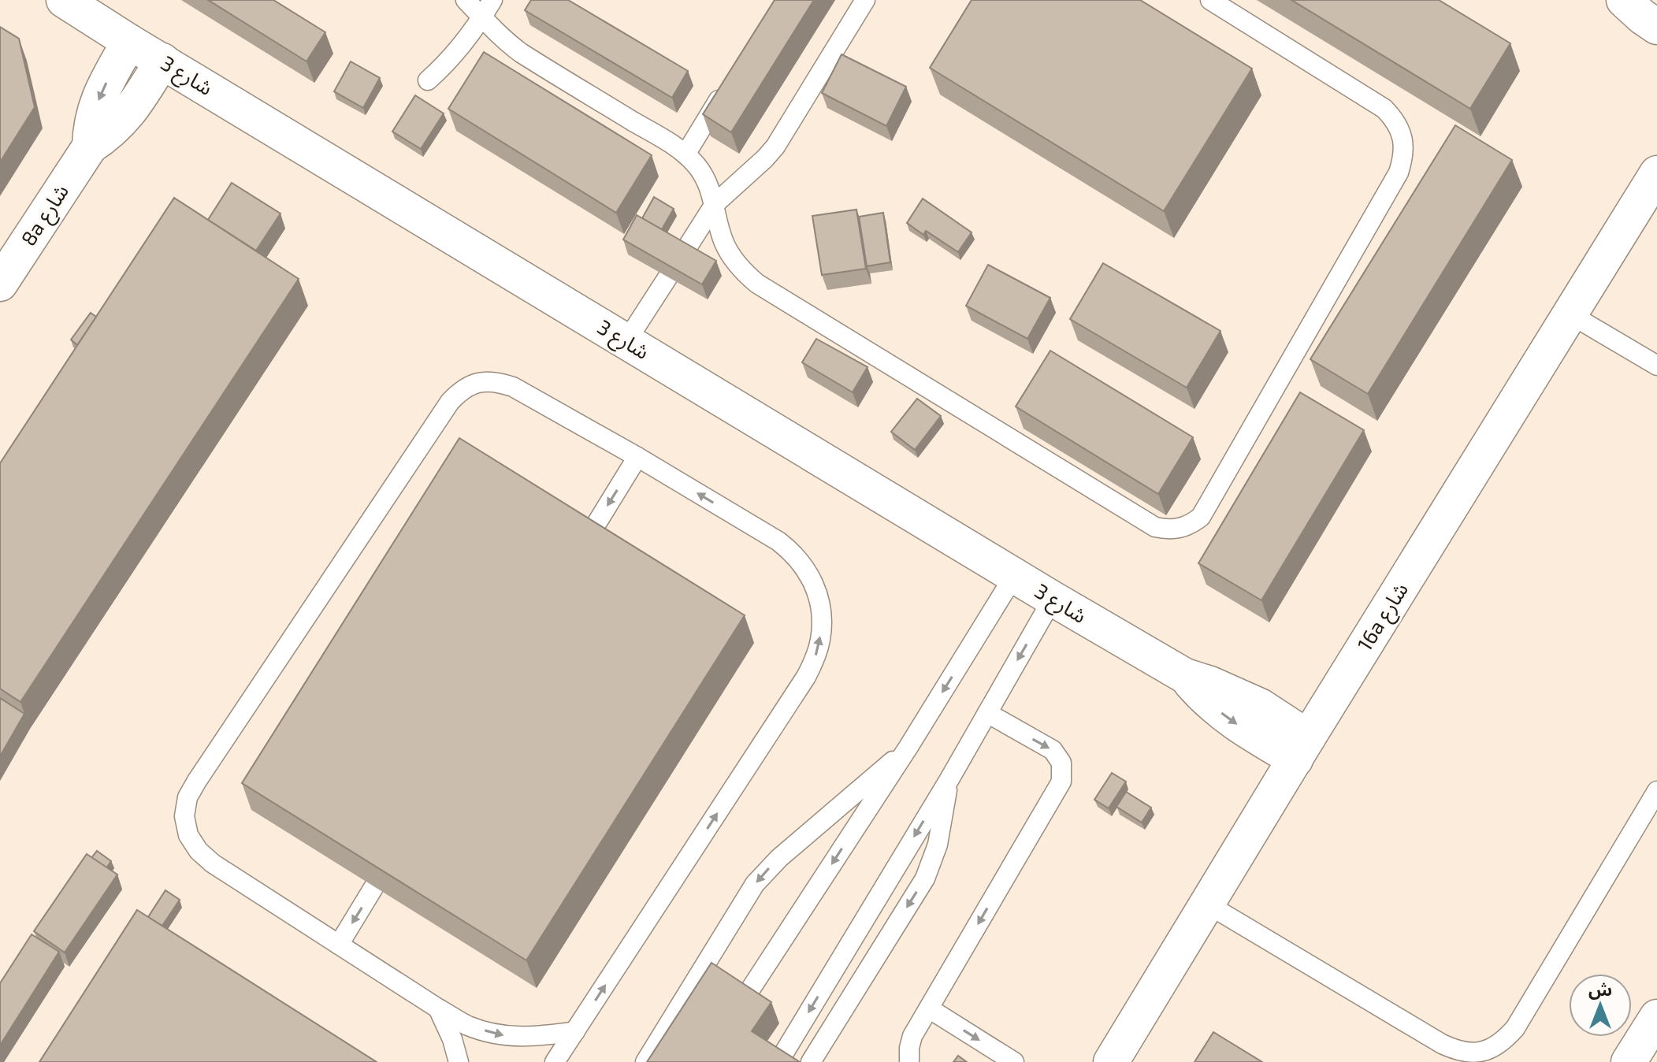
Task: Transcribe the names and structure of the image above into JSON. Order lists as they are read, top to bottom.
{
  "streets": {
    "street": ["شارع 3", "8a شارع", "16a شارع"]
  },
  "crossings": [
    ["شارع 3", "8a شارع"],
    ["شارع 3", "16a شارع"]
  ],
  "north": "top"
}
